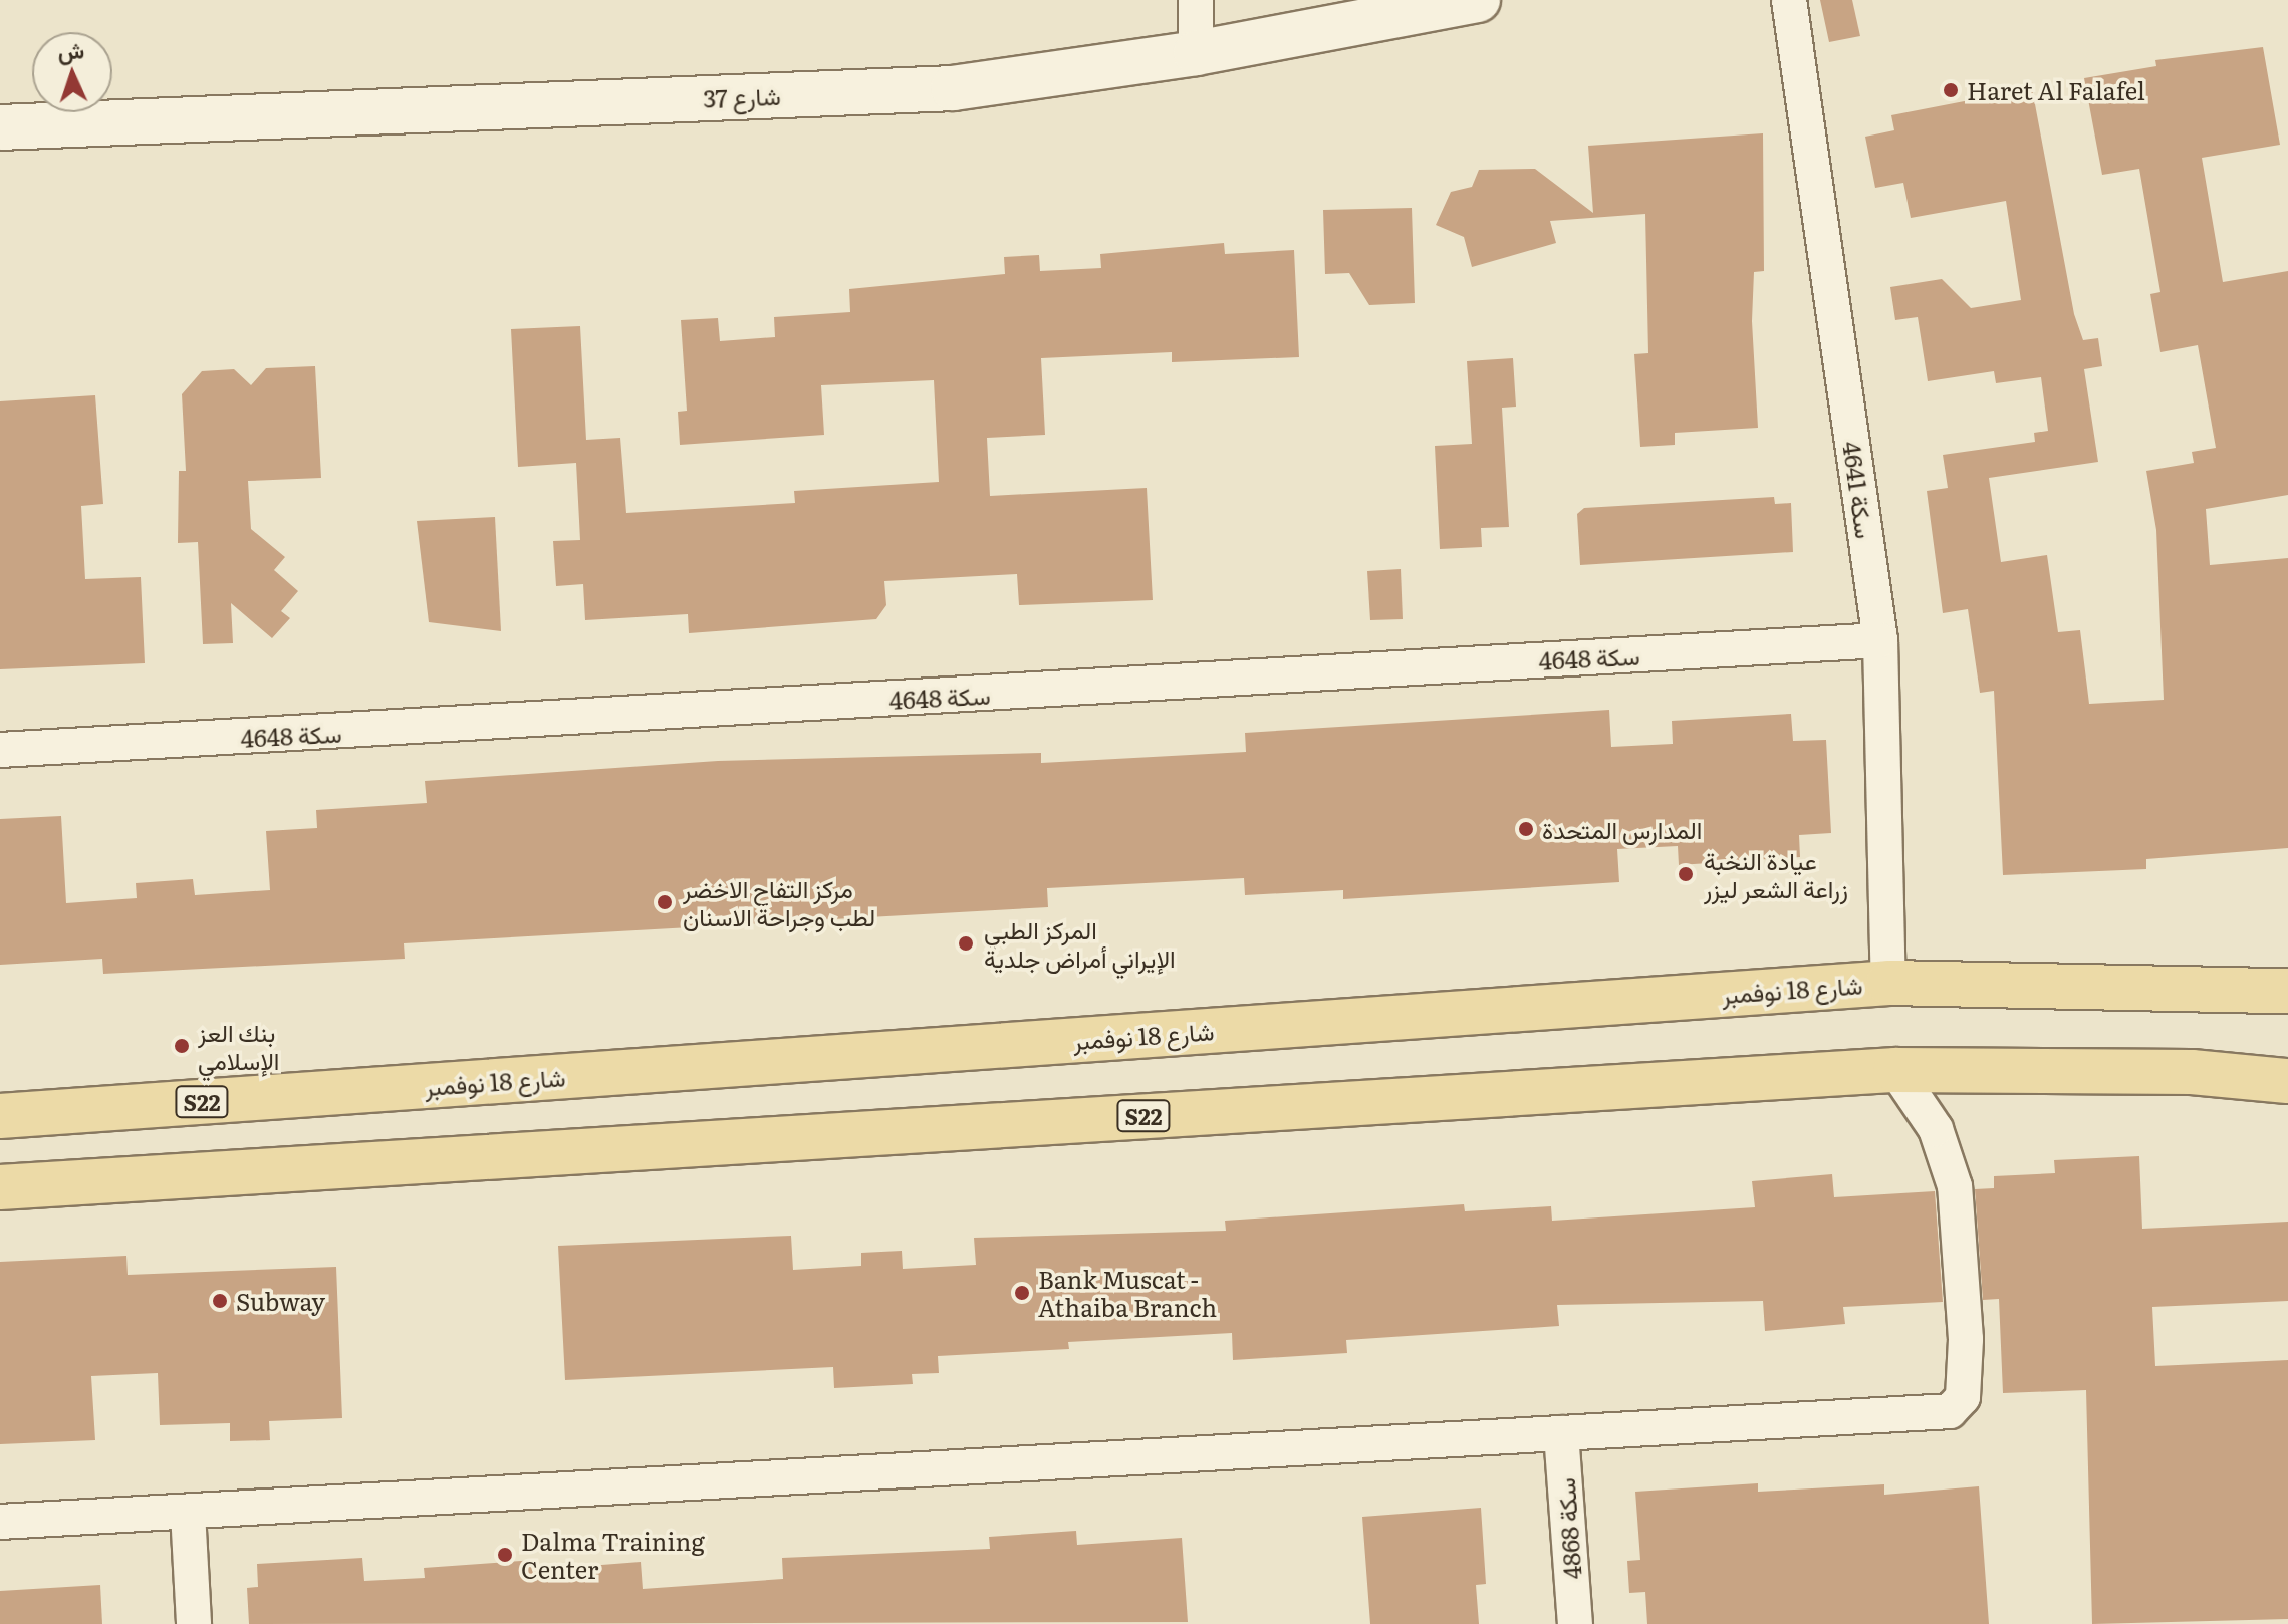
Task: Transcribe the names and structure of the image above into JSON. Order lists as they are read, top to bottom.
{
  "streets": {
    "main road": ["شارع 18 نوفمبر", "S22"],
    "street": [
      "شارع 37",
      "سكة 4641",
      "سكة 4648",
      "سكة 4868"
    ]
  },
  "crossings": [
    ["سكة 4641", "سكة 4648"],
    ["سكة 4641", "شارع 18 نوفمبر"]
  ],
  "places": [
    "Haret Al Falafel",
    "المدارس المتحدة",
    "عيادة النخبة زراعة الشعر ليزر",
    "مركز التفاح الاخضر لطب وجراحة الاسنان",
    "المركز الطبي الإيراني أمراض جلدية",
    "بنك العز الإسلامي",
    "Bank Muscat - Athaiba Branch",
    "Subway",
    "Dalma Training Center"
  ],
  "north": "top"
}
